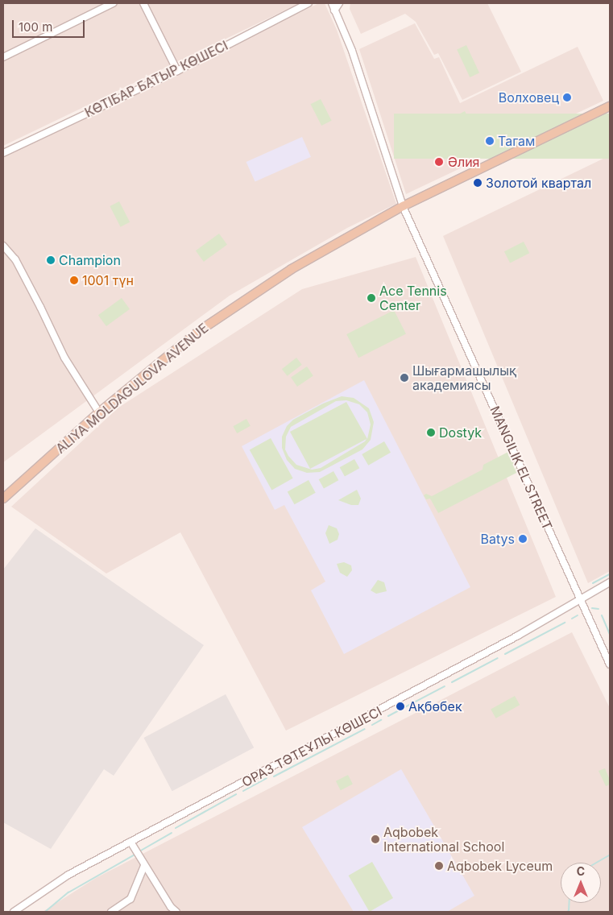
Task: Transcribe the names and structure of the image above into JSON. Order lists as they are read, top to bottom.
{
  "streets": {
    "main road": ["ALIYA MOLDAGULOVA AVENUE"],
    "street": ["КӨТІБАР БАТЫР КӨШЕСІ", "MANGILIK EL STREET", "ОРАЗ ТӘТЕҰЛЫ КӨШЕСІ"]
  },
  "crossings": [
    ["ALIYA MOLDAGULOVA AVENUE", "MANGILIK EL STREET"],
    ["MANGILIK EL STREET", "ОРАЗ ТӘТЕҰЛЫ КӨШЕСІ"]
  ],
  "places": [
    "Волховец",
    "Тагам",
    "Әлия",
    "Золотой квартал",
    "Champion",
    "1001 түн",
    "Ace Tennis Center",
    "Шығармашылық академиясы",
    "Dostyk",
    "Batys",
    "Ақбөбек",
    "Aqbobek International School",
    "Aqbobek Lyceum"
  ],
  "scale_bar": "100 m",
  "north": "top"
}
